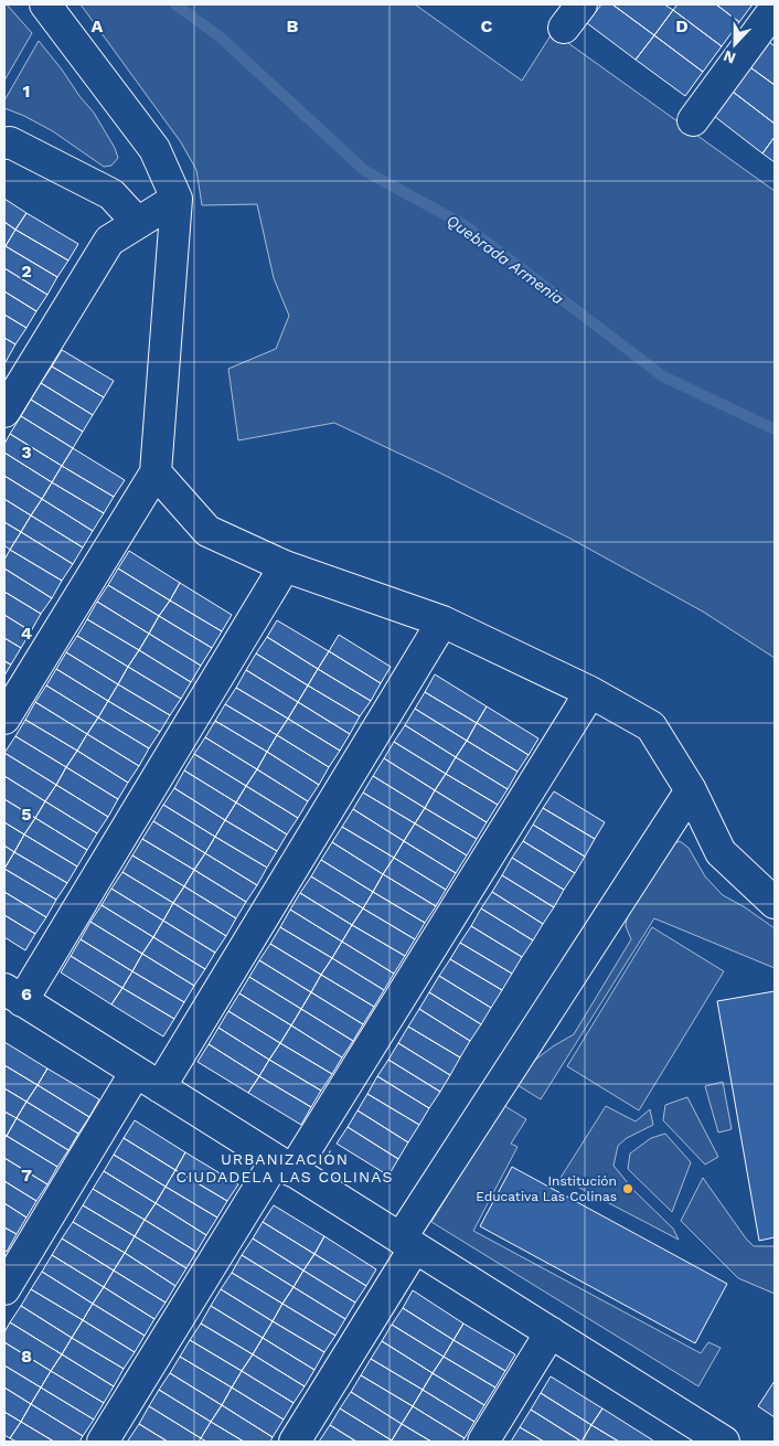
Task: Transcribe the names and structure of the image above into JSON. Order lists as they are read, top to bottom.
{
  "districts": ["URBANIZACIÓN CIUDADELA LAS COLINAS"],
  "water": ["Quebrada Armenia"],
  "places": ["Institución Educativa Las Colinas"],
  "north": "bottom",
  "grid": {
    "columns": [
      "A",
      "B",
      "C",
      "D"
    ],
    "rows": [
      "1",
      "2",
      "3",
      "4",
      "5",
      "6",
      "7",
      "8"
    ]
  }
}
